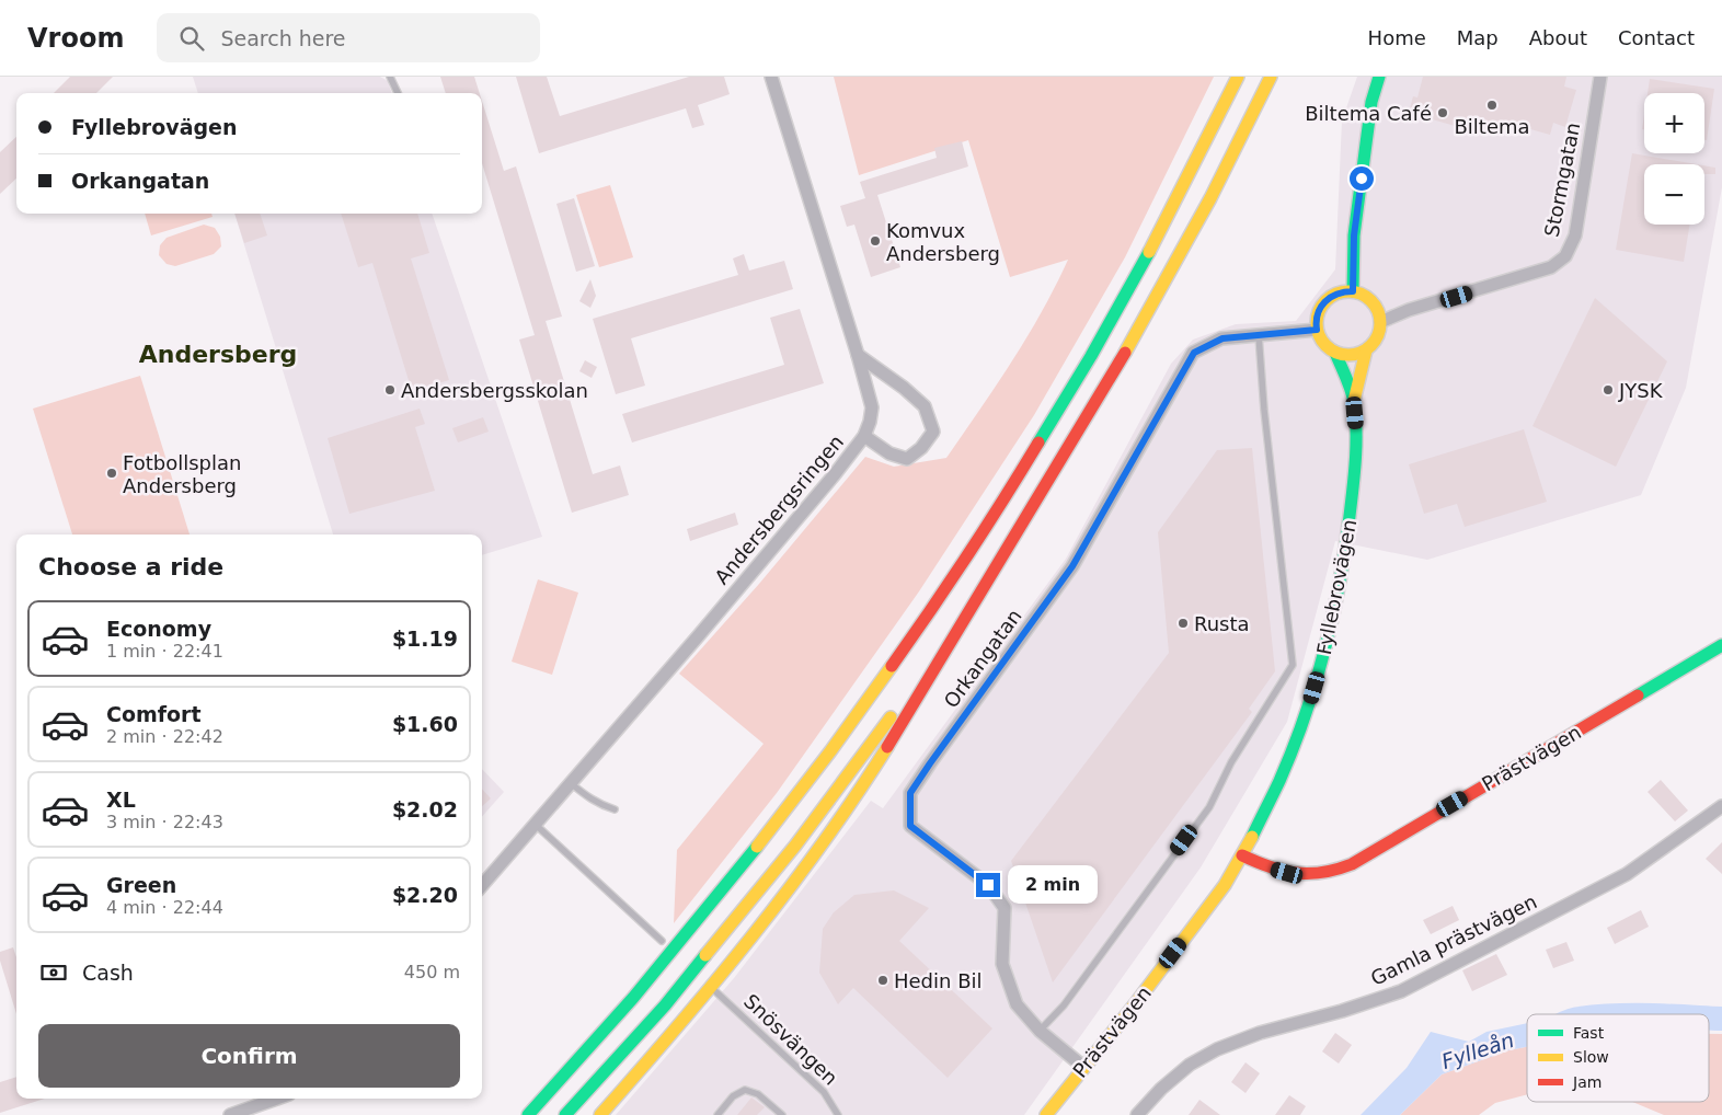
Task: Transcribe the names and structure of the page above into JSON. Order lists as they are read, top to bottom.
{
  "streets": {
    "main road": ["Fyllebrovägen", "Prästvägen"],
    "street": [
      "Stormgatan",
      "Andersbergsringen",
      "Orkangatan",
      "Gamla prästvägen"
    ],
    "lane": ["Snösvängen"]
  },
  "crossings": [
    ["Stormgatan", "Fyllebrovägen"],
    ["Stormgatan", "Orkangatan"],
    ["Fyllebrovägen", "Orkangatan"],
    ["Fyllebrovägen", "Prästvägen"],
    ["Orkangatan", "Prästvägen"]
  ],
  "districts": ["Andersberg"],
  "water": ["Fylleån"],
  "places": [
    "Biltema",
    "Biltema Café",
    "Komvux Andersberg",
    "Andersbergsskolan",
    "JYSK",
    "Fotbollsplan Andersberg",
    "Rusta",
    "Hedin Bil"
  ],
  "legend": ["Fast", "Slow", "Jam"],
  "page": {
    "header": "Vroom",
    "search": "Search here",
    "nav": [
      "Home",
      "Map",
      "About",
      "Contact"
    ],
    "map_buttons": ["+", "−"],
    "banner": ["Fyllebrovägen", "Orkangatan"],
    "heading": "Choose a ride",
    "list": [
      {
        "name": "Economy",
        "note": "1 min · 22:41",
        "value": "$1.19"
      },
      {
        "name": "Comfort",
        "note": "2 min · 22:42",
        "value": "$1.60"
      },
      {
        "name": "XL",
        "note": "3 min · 22:43",
        "value": "$2.02"
      },
      {
        "name": "Green",
        "note": "4 min · 22:44",
        "value": "$2.20"
      }
    ],
    "bubble": "2 min",
    "pay": ["Cash", "450 m"],
    "buttons": "Confirm"
  }
}
